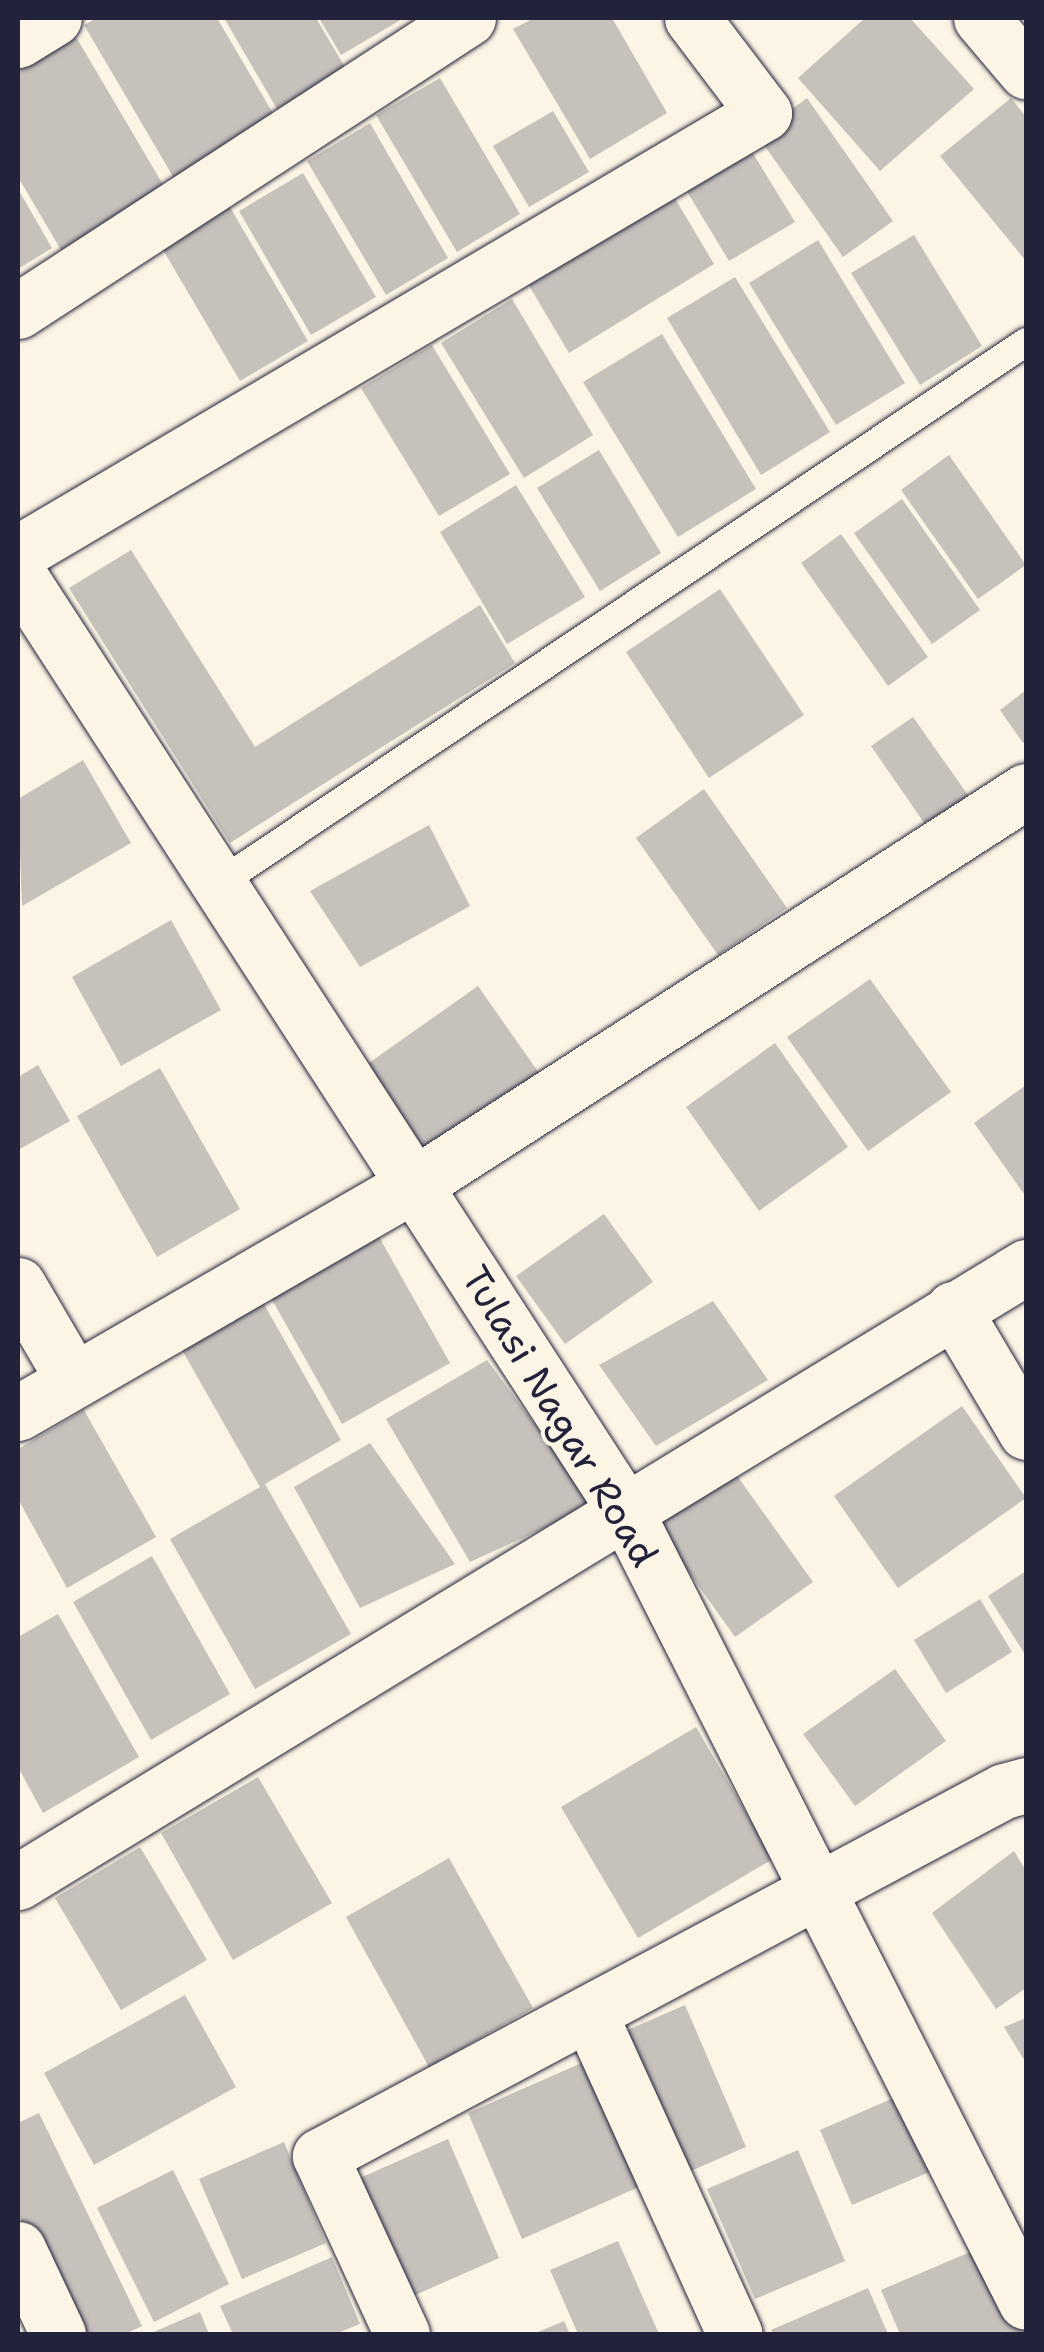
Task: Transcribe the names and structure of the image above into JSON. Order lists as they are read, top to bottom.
{
  "streets": {
    "street": ["Tulasi Nagar Road"]
  }
}
